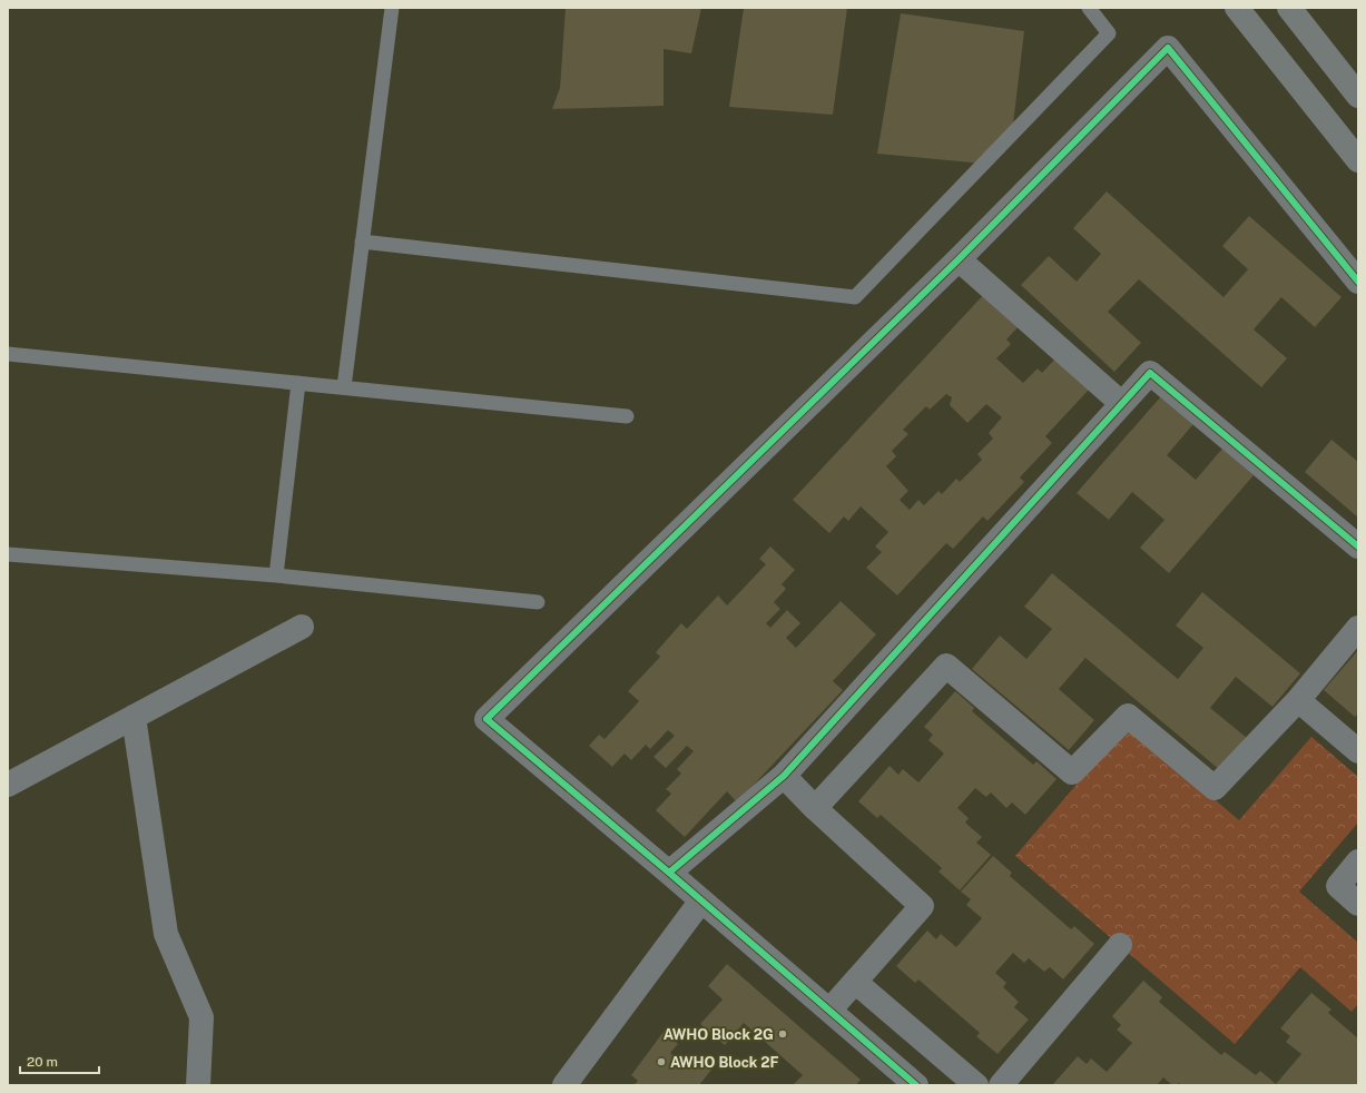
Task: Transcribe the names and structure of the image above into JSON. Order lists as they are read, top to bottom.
{
  "places": ["AWHO Block 2G", "AWHO Block 2F"],
  "scale_bar": "20 m"
}
